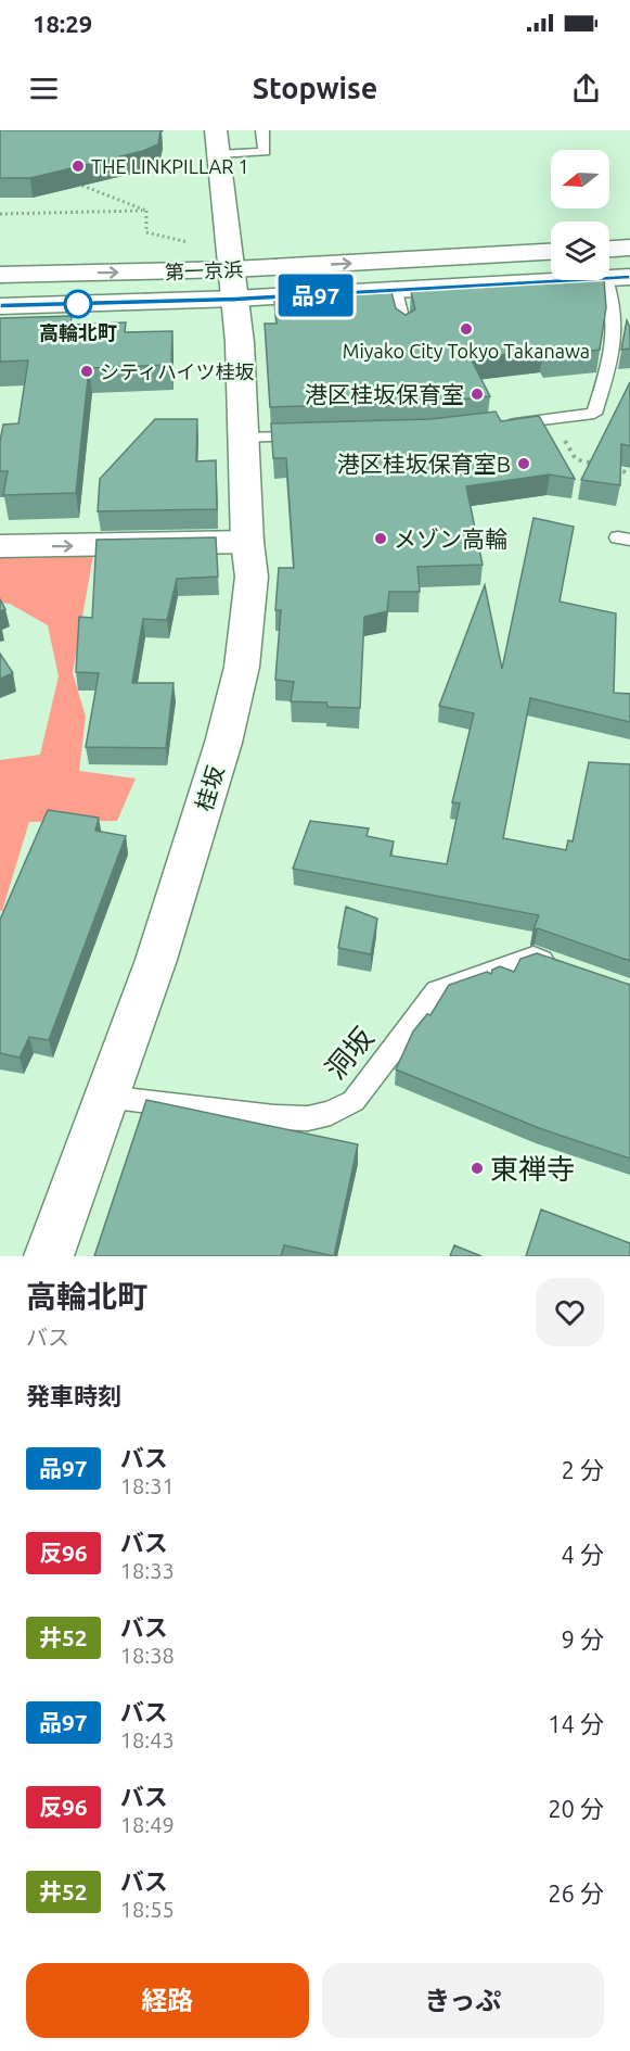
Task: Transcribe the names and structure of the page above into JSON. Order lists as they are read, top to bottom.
{
  "streets": {
    "main road": ["第一京浜", "桂坂"],
    "lane": ["洞坂"]
  },
  "crossings": [
    ["第一京浜", "桂坂"],
    ["桂坂", "洞坂"]
  ],
  "places": [
    "THE LINKPILLAR 1",
    "高輪北町",
    "Miyako City Tokyo Takanawa",
    "シティハイツ桂坂",
    "港区桂坂保育室",
    "港区桂坂保育室B",
    "メゾン高輪",
    "東禅寺"
  ],
  "lines": ["bus line 品97"],
  "north": "left",
  "page": {
    "status": "18:29",
    "header": "Stopwise",
    "on_map": "品97",
    "heading": [
      ["高輪北町", "バス"],
      "発車時刻"
    ],
    "list": [
      {
        "mark": "品97",
        "name": "バス",
        "note": "18:31",
        "value": "2 分"
      },
      {
        "mark": "反96",
        "name": "バス",
        "note": "18:33",
        "value": "4 分"
      },
      {
        "mark": "井52",
        "name": "バス",
        "note": "18:38",
        "value": "9 分"
      },
      {
        "mark": "品97",
        "name": "バス",
        "note": "18:43",
        "value": "14 分"
      },
      {
        "mark": "反96",
        "name": "バス",
        "note": "18:49",
        "value": "20 分"
      },
      {
        "mark": "井52",
        "name": "バス",
        "note": "18:55",
        "value": "26 分"
      }
    ],
    "buttons": ["経路", "きっぷ"]
  }
}
